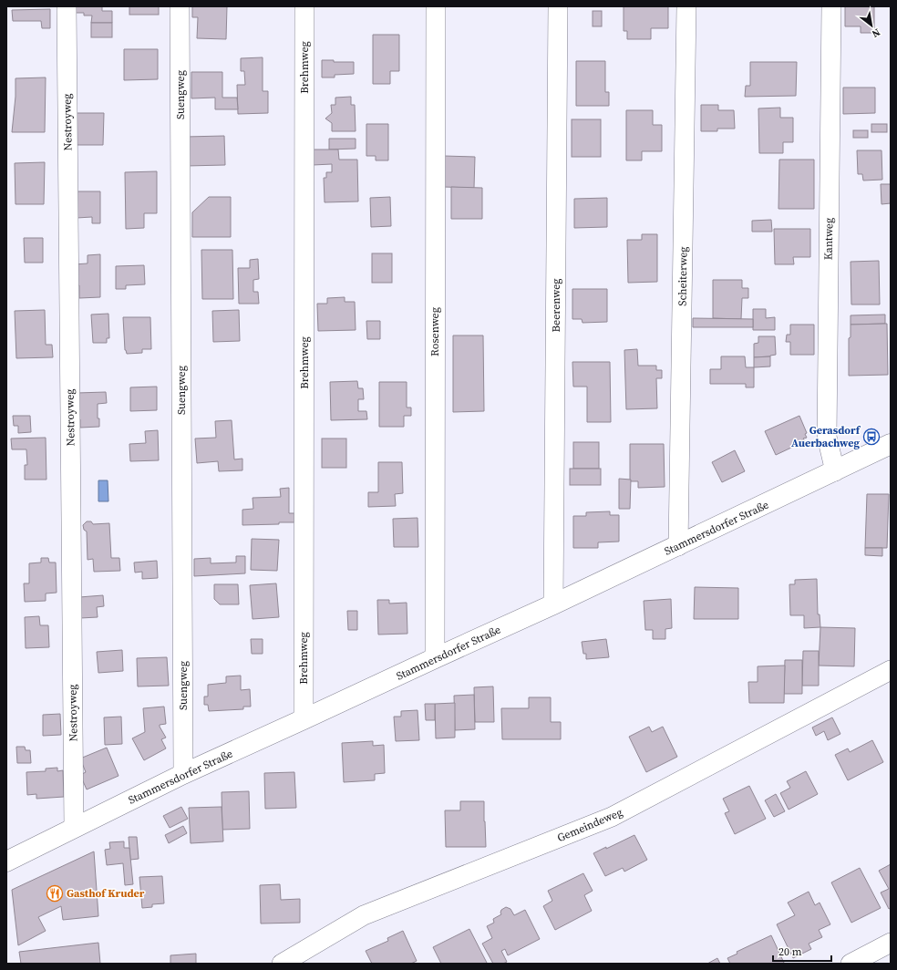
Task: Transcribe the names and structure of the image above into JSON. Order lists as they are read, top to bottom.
{
  "streets": {
    "main road": ["Stammersdorfer Straße"],
    "street": [
      "Brehmweg",
      "Suengweg",
      "Nestroyweg",
      "Kantweg",
      "Scheiterweg",
      "Beerenweg",
      "Rosenweg",
      "Gemeindeweg"
    ]
  },
  "crossings": [
    ["Brehmweg", "Stammersdorfer Straße"],
    ["Suengweg", "Stammersdorfer Straße"],
    ["Nestroyweg", "Stammersdorfer Straße"],
    ["Kantweg", "Stammersdorfer Straße"],
    ["Scheiterweg", "Stammersdorfer Straße"],
    ["Beerenweg", "Stammersdorfer Straße"],
    ["Rosenweg", "Stammersdorfer Straße"]
  ],
  "places": {
    "bus stop": ["Gerasdorf Auerbachweg"],
    "restaurant": ["Gasthof Kruder"]
  },
  "scale_bar": "20 m",
  "north": "bottom right"
}
